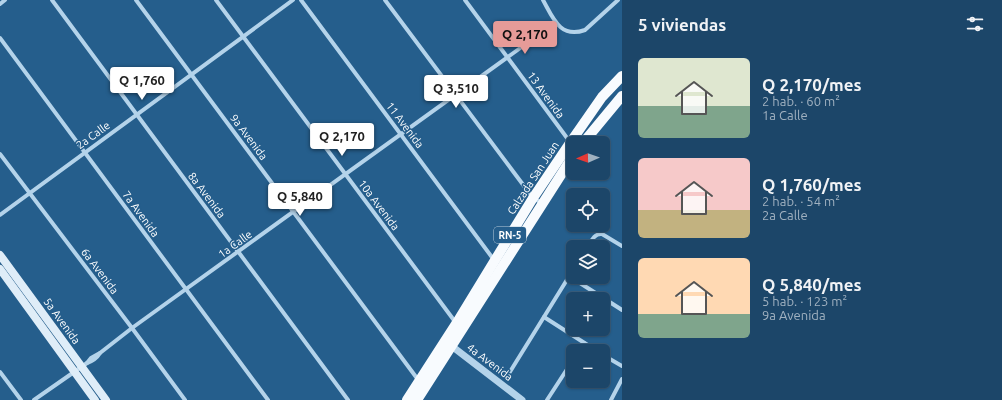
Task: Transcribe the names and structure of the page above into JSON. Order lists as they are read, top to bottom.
{
  "streets": {
    "main road": ["Calzada San Juan", "RN-5", "5a Avenida"],
    "street": [
      "13 Avenida",
      "11 Avenida",
      "2a Calle",
      "9a Avenida",
      "8a Avenida",
      "10a Avenida",
      "7a Avenida",
      "1a Calle",
      "6a Avenida",
      "4a Avenida"
    ]
  },
  "crossings": [
    ["13 Avenida", "1a Calle"],
    ["11 Avenida", "Calzada San Juan"],
    ["11 Avenida", "1a Calle"],
    ["2a Calle", "9a Avenida"],
    ["2a Calle", "8a Avenida"],
    ["2a Calle", "10a Avenida"],
    ["2a Calle", "7a Avenida"],
    ["2a Calle", "6a Avenida"],
    ["9a Avenida", "Calzada San Juan"],
    ["9a Avenida", "1a Calle"],
    ["Calzada San Juan", "10a Avenida"],
    ["Calzada San Juan", "4a Avenida"],
    ["8a Avenida", "1a Calle"],
    ["10a Avenida", "1a Calle"],
    ["7a Avenida", "1a Calle"],
    ["1a Calle", "6a Avenida"],
    ["1a Calle", "5a Avenida"]
  ],
  "north": "left",
  "page": {
    "heading": "5 viviendas",
    "price": [
      "Q 2,170",
      "Q 1,760",
      "Q 3,510",
      "Q 2,170",
      "Q 5,840"
    ],
    "list": [
      {
        "name": "Q 2,170/mes",
        "note": "2 hab. · 60 m² · 1a Calle"
      },
      {
        "name": "Q 1,760/mes",
        "note": "2 hab. · 54 m² · 2a Calle"
      },
      {
        "name": "Q 5,840/mes",
        "note": "5 hab. · 123 m² · 9a Avenida"
      }
    ],
    "map_buttons": ["+", "−"]
  }
}
